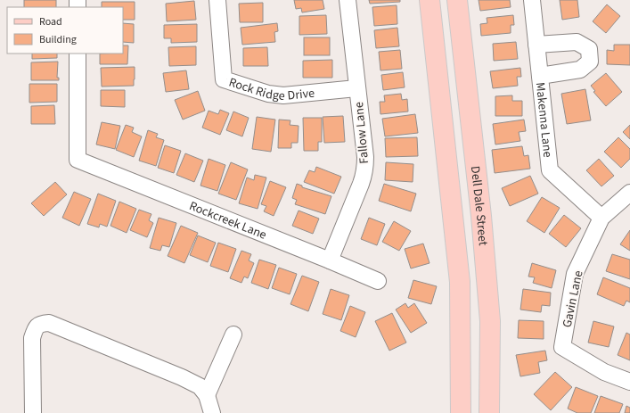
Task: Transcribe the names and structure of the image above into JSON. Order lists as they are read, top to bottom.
{
  "streets": {
    "main road": ["Dell Dale Street"],
    "street": [
      "Rock Ridge Drive",
      "Makenna Lane",
      "Fallow Lane",
      "Rockcreek Lane",
      "Gavin Lane"
    ]
  },
  "crossings": [
    ["Rock Ridge Drive", "Fallow Lane"],
    ["Makenna Lane", "Gavin Lane"],
    ["Fallow Lane", "Rockcreek Lane"]
  ],
  "legend": ["Road", "Building"]
}
